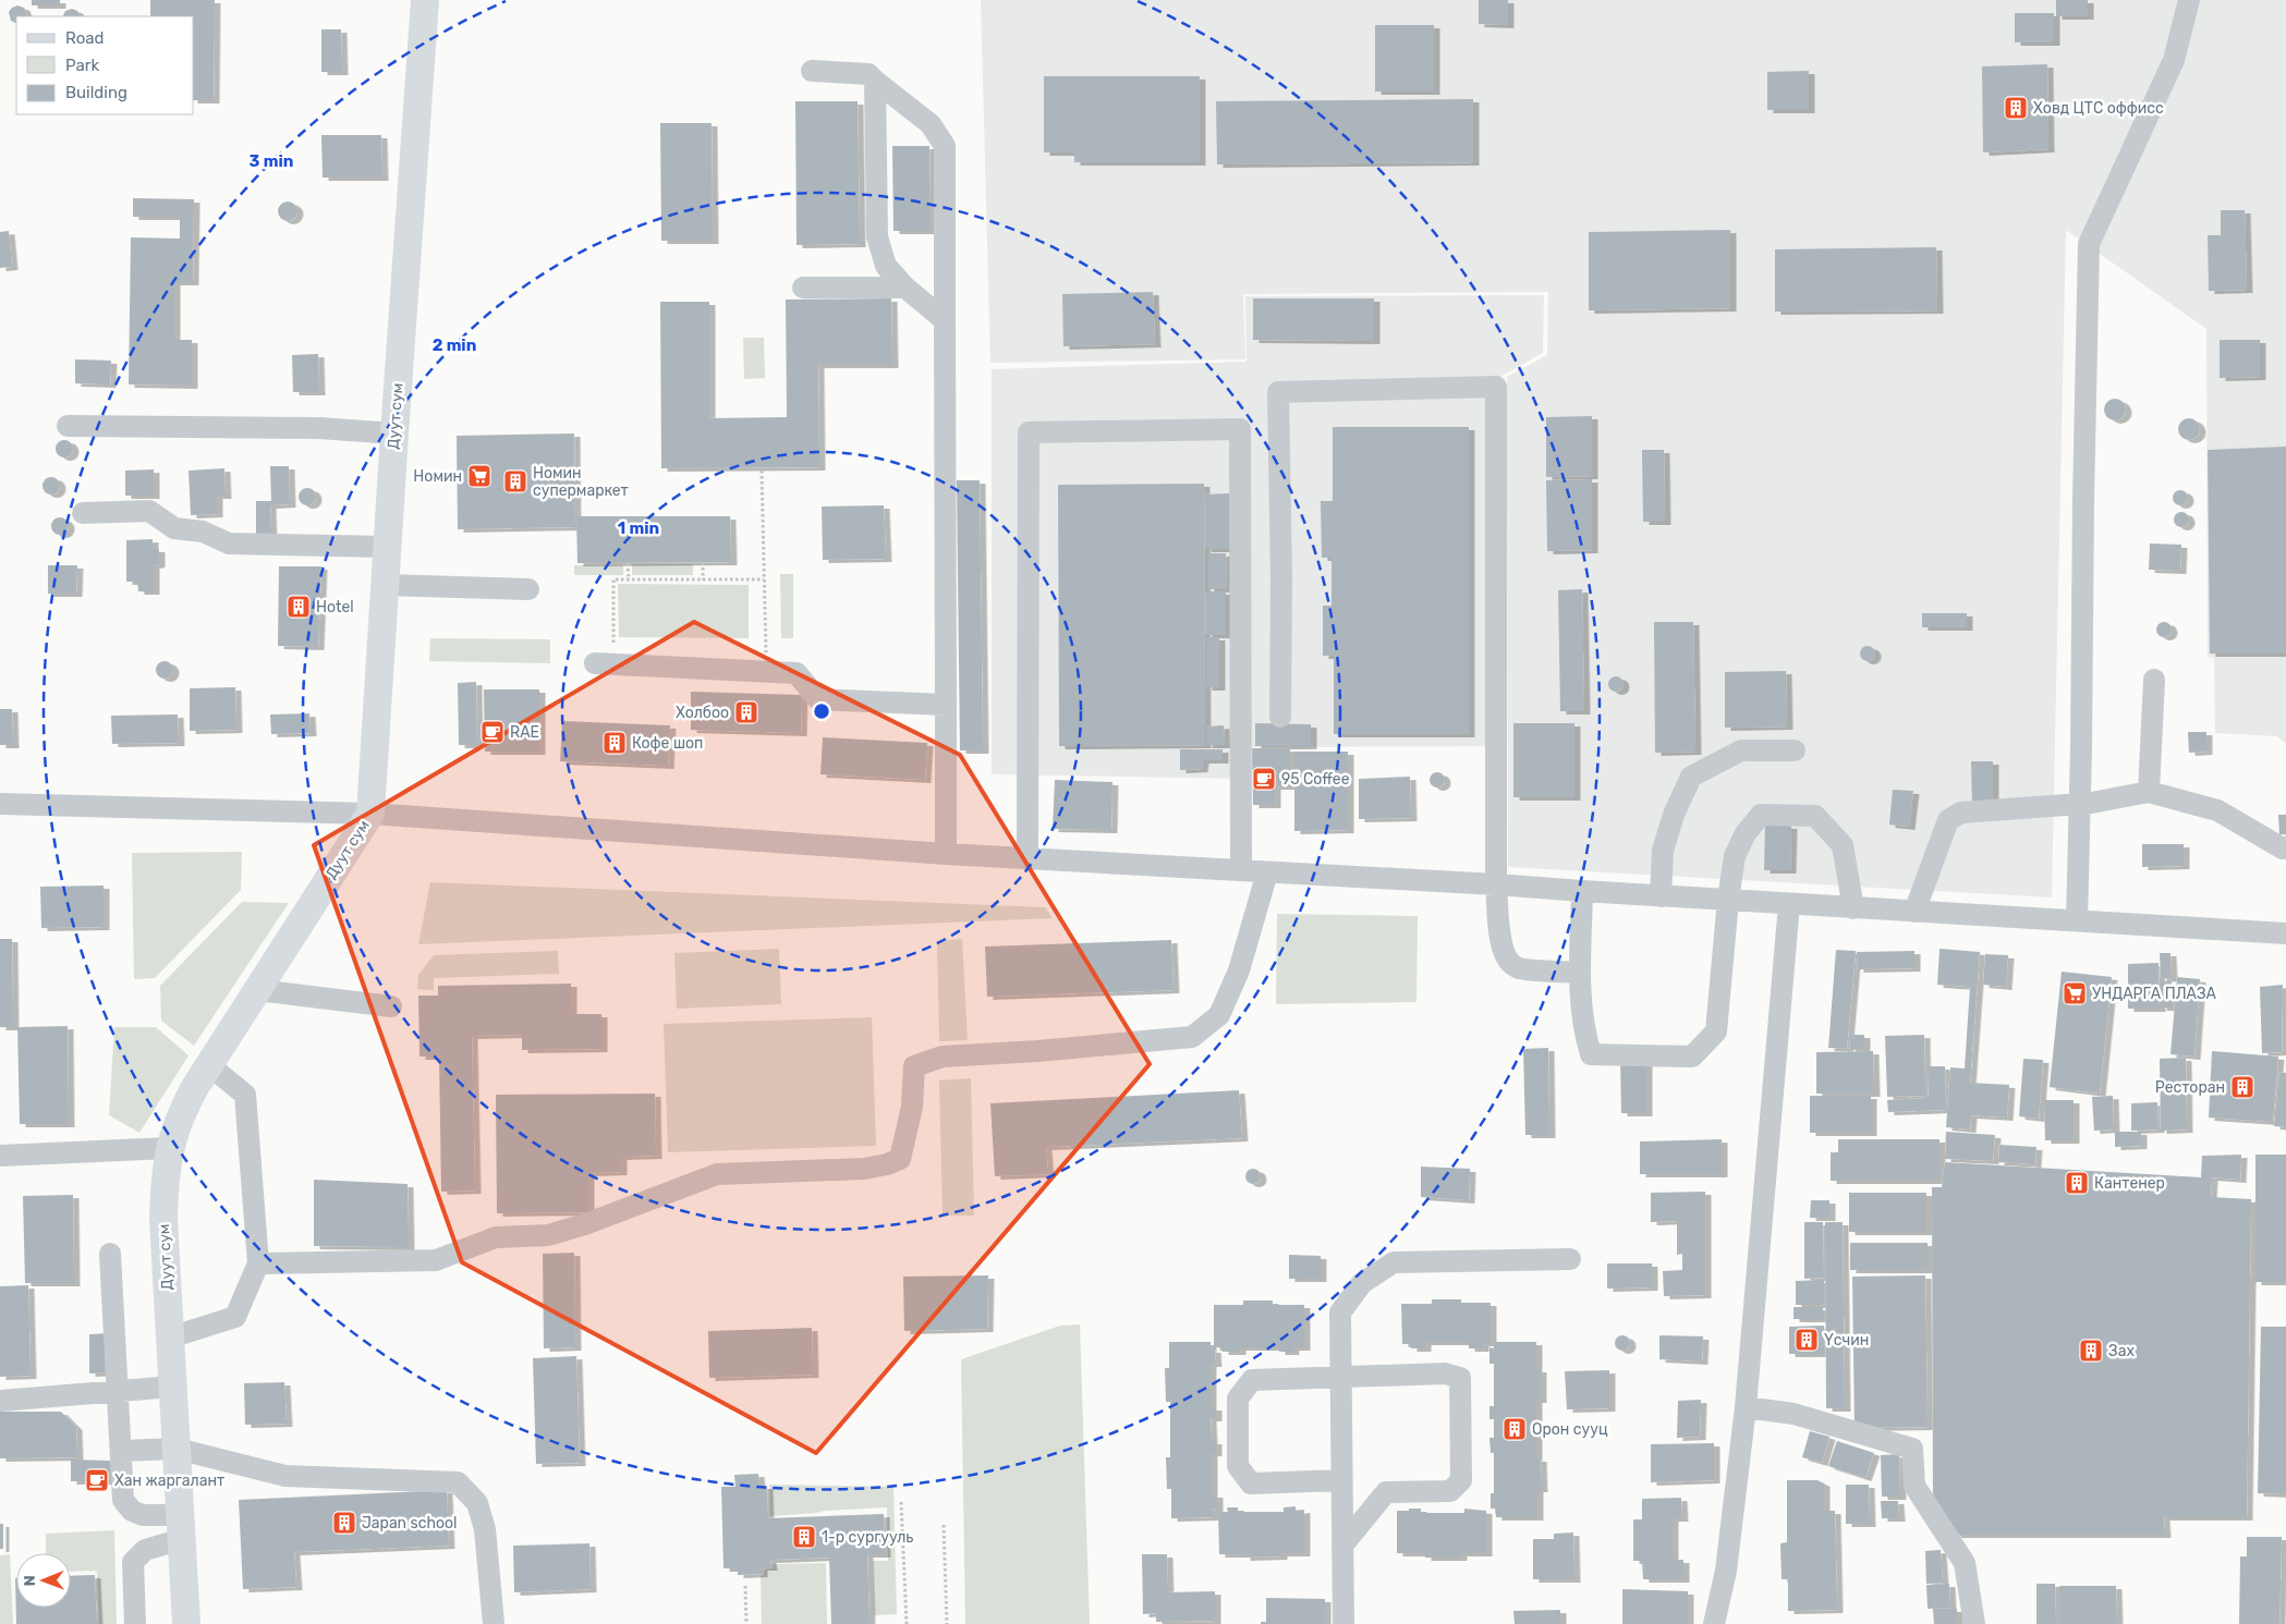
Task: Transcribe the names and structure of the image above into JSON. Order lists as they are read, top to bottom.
{
  "streets": {
    "main road": ["Дуут сум"]
  },
  "places": {
    "building": [
      "Ховд ЦТС оффисс",
      "Номин супермаркет",
      "Hotel",
      "Холбоо",
      "Кофе шоп",
      "Ресторан",
      "Кантенер",
      "Үсчин",
      "Зах",
      "Орон сууц",
      "Japan school",
      "1-р сургууль"
    ],
    "supermarket": ["Номин", "УНДАРГА ПЛАЗА"],
    "cafe": ["RAE", "95 Coffee", "Хан жаргалант"]
  },
  "legend": ["Road", "Park", "Building"],
  "north": "left",
  "rings": ["3 min", "2 min", "1 min"]
}
